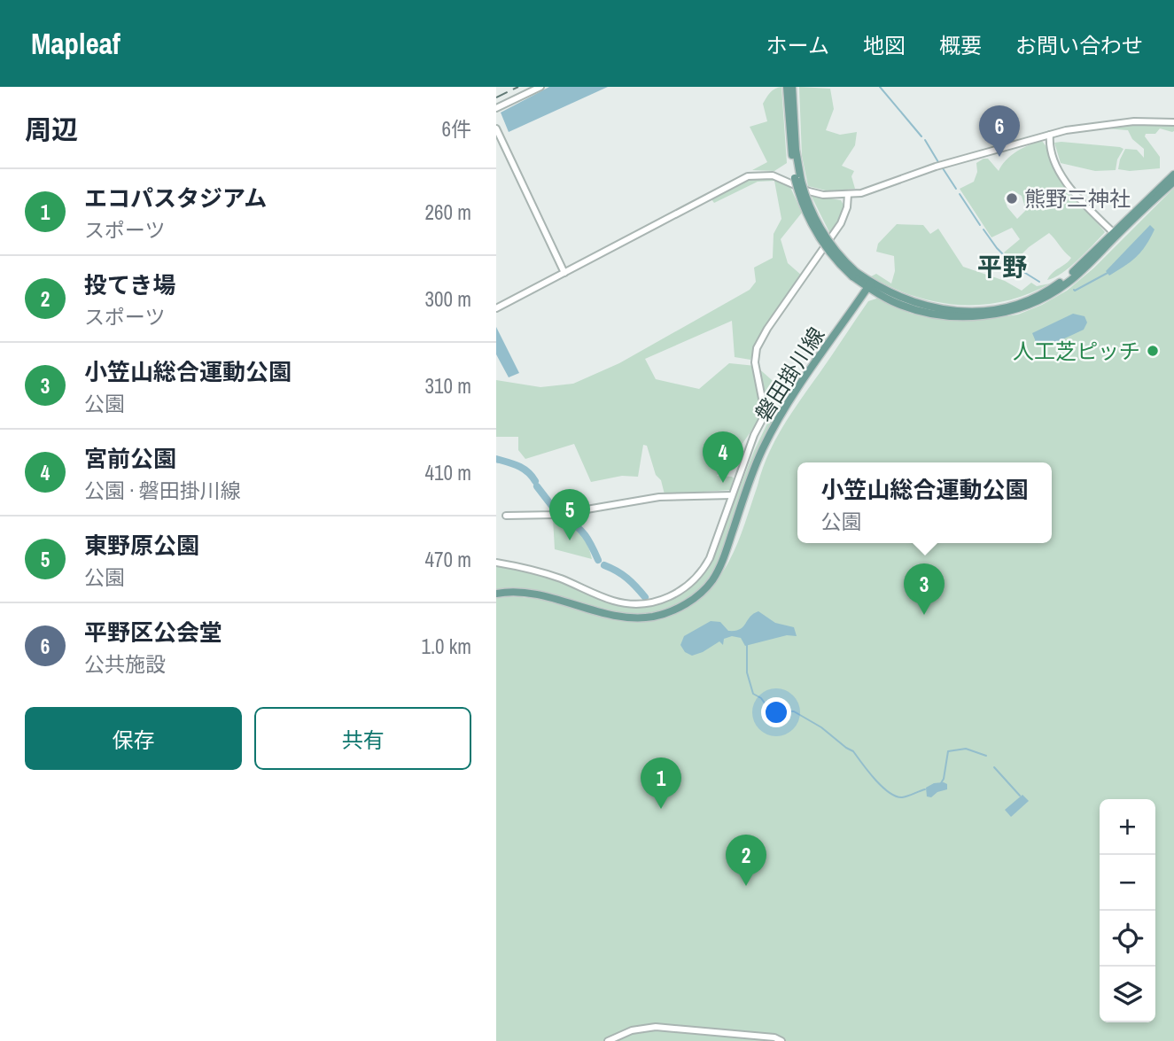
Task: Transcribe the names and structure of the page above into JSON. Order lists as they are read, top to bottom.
{
  "streets": {
    "main road": ["磐田掛川線"]
  },
  "districts": ["平野"],
  "places": ["熊野三神社", "人工芝ピッチ"],
  "page": {
    "header": "Mapleaf",
    "nav": [
      "ホーム",
      "地図",
      "概要",
      "お問い合わせ"
    ],
    "heading": ["周辺", "6件"],
    "pins": [
      "6",
      "4",
      "5",
      "3",
      "1",
      "2"
    ],
    "list": [
      {
        "mark": "1",
        "name": "エコパスタジアム",
        "note": "スポーツ",
        "value": "260 m"
      },
      {
        "mark": "2",
        "name": "投てき場",
        "note": "スポーツ",
        "value": "300 m"
      },
      {
        "mark": "3",
        "name": "小笠山総合運動公園",
        "note": "公園",
        "value": "310 m"
      },
      {
        "mark": "4",
        "name": "宮前公園",
        "note": "公園 · 磐田掛川線",
        "value": "410 m"
      },
      {
        "mark": "5",
        "name": "東野原公園",
        "note": "公園",
        "value": "470 m"
      },
      {
        "mark": "6",
        "name": "平野区公会堂",
        "note": "公共施設",
        "value": "1.0 km"
      }
    ],
    "popup": ["小笠山総合運動公園", "公園"],
    "buttons": ["保存", "共有"],
    "map_buttons": ["+", "−"]
  }
}
